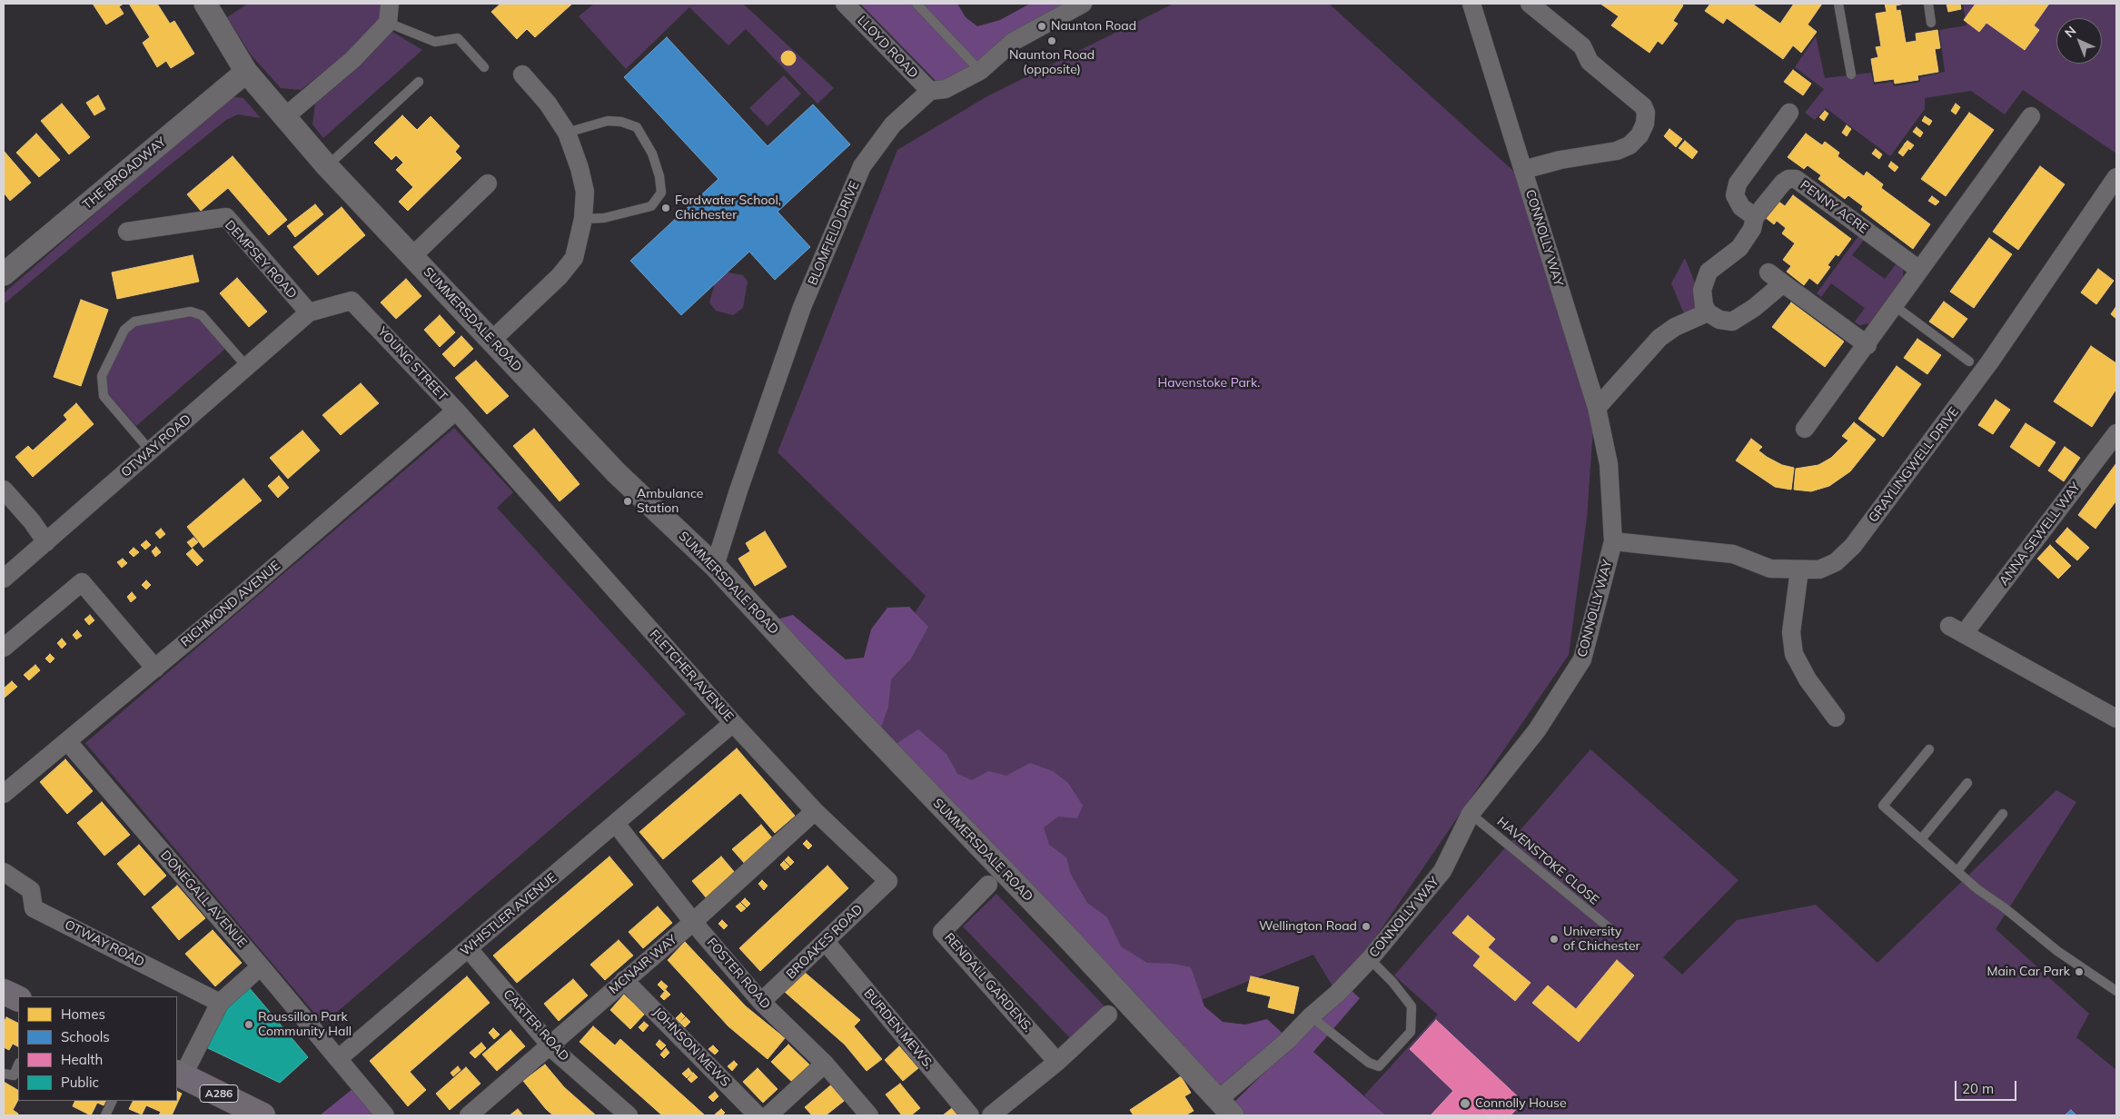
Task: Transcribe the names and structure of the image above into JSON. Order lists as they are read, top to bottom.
{
  "streets": {
    "main road": ["A286"],
    "street": [
      "LLOYD ROAD",
      "THE BROADWAY",
      "PENNY ACRE",
      "BLOMFIELD DRIVE",
      "CONNOLLY WAY",
      "DEMPSEY ROAD",
      "SUMMERSDALE ROAD",
      "YOUNG STREET",
      "OTWAY ROAD",
      "GRAYLINGWELL DRIVE",
      "ANNA SEWELL WAY",
      "RICHMOND AVENUE",
      "FLETCHER AVENUE",
      "DONEGALL AVENUE",
      "WHISTLER AVENUE",
      "BROAKES ROAD",
      "MCNAIR WAY",
      "FOSTER ROAD",
      "RENDALL GARDENS.",
      "CARTER ROAD",
      "BURDEN MEWS.",
      "JOHNSON MEWS"
    ],
    "lane": ["HAVENSTOKE CLOSE"]
  },
  "crossings": [
    ["LLOYD ROAD", "BLOMFIELD DRIVE"],
    ["THE BROADWAY", "SUMMERSDALE ROAD"],
    ["BLOMFIELD DRIVE", "SUMMERSDALE ROAD"],
    ["CONNOLLY WAY", "SUMMERSDALE ROAD"],
    ["CONNOLLY WAY", "GRAYLINGWELL DRIVE"],
    ["CONNOLLY WAY", "HAVENSTOKE CLOSE"],
    ["DEMPSEY ROAD", "YOUNG STREET"],
    ["DEMPSEY ROAD", "OTWAY ROAD"],
    ["YOUNG STREET", "OTWAY ROAD"],
    ["YOUNG STREET", "RICHMOND AVENUE"],
    ["YOUNG STREET", "FLETCHER AVENUE"],
    ["RICHMOND AVENUE", "DONEGALL AVENUE"],
    ["FLETCHER AVENUE", "WHISTLER AVENUE"],
    ["FLETCHER AVENUE", "BROAKES ROAD"],
    ["FLETCHER AVENUE", "MCNAIR WAY"],
    ["DONEGALL AVENUE", "WHISTLER AVENUE"],
    ["WHISTLER AVENUE", "FOSTER ROAD"],
    ["WHISTLER AVENUE", "CARTER ROAD"],
    ["BROAKES ROAD", "FOSTER ROAD"],
    ["BROAKES ROAD", "BURDEN MEWS."],
    ["MCNAIR WAY", "FOSTER ROAD"],
    ["MCNAIR WAY", "CARTER ROAD"],
    ["MCNAIR WAY", "JOHNSON MEWS"]
  ],
  "parks": ["Havenstoke Park."],
  "places": [
    "Naunton Road",
    "Naunton Road (opposite)",
    "Fordwater School, Chichester",
    "Ambulance Station",
    "Wellington Road",
    "University of Chichester",
    "Main Car Park",
    "Roussillon Park Community Hall",
    "Connolly House"
  ],
  "legend": [
    "Homes",
    "Schools",
    "Health",
    "Public"
  ],
  "scale_bar": "20 m",
  "north": "top left"
}
